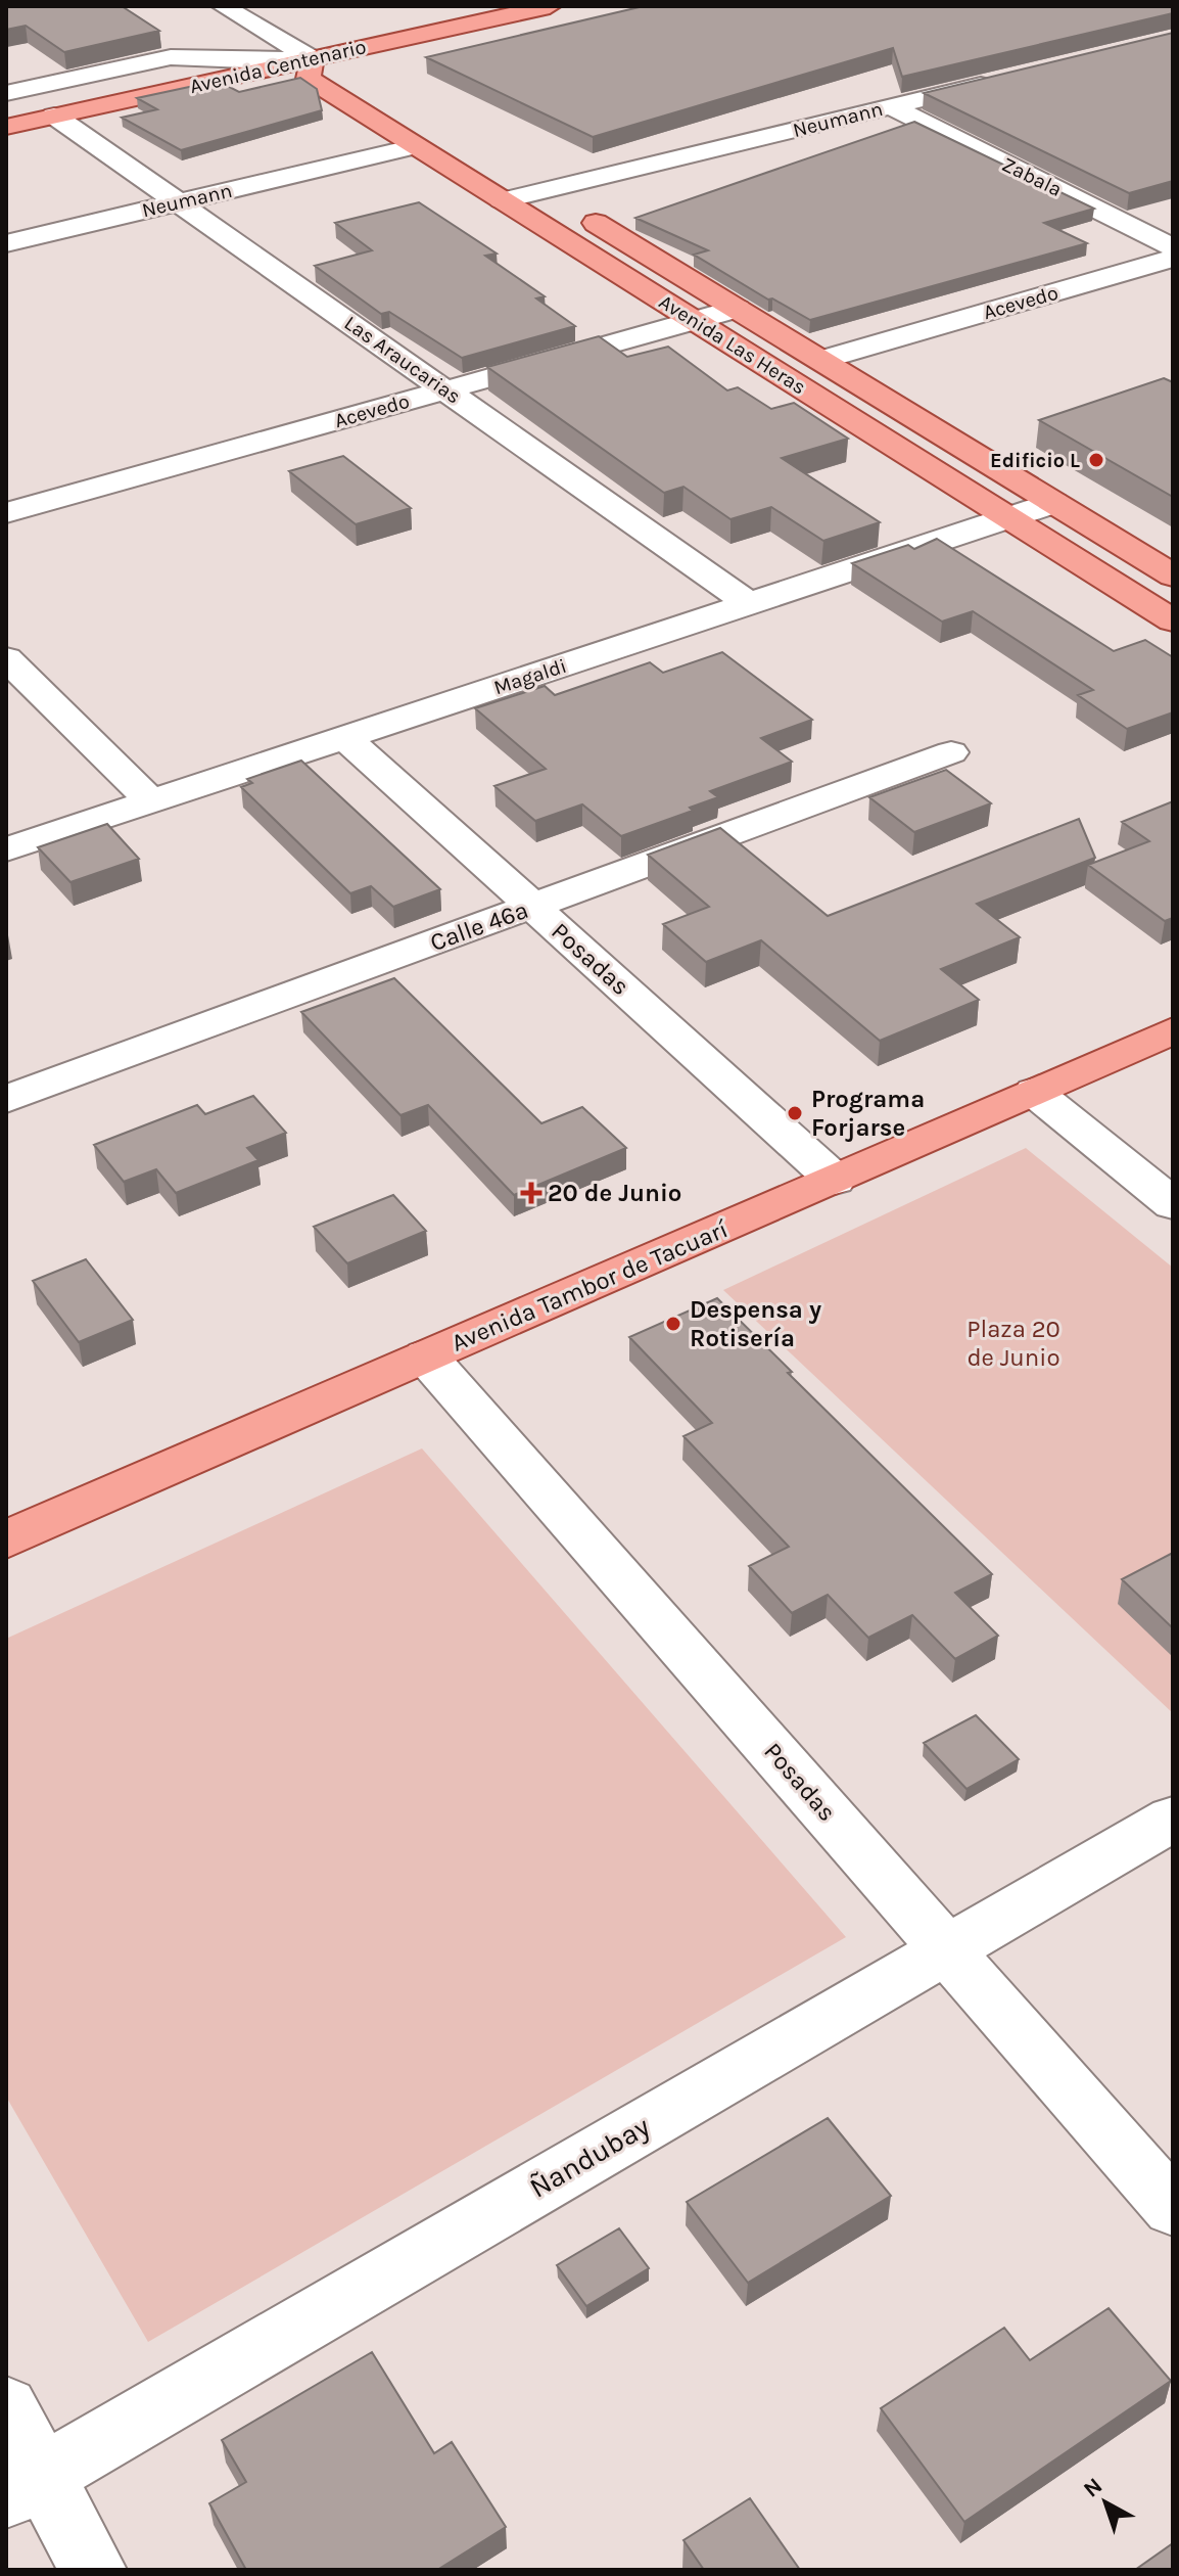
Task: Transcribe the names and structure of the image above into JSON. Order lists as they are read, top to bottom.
{
  "streets": {
    "main road": ["Avenida Centenario", "Avenida Las Heras", "Avenida Tambor de Tacuarí"],
    "street": [
      "Neumann",
      "Zabala",
      "Acevedo",
      "Las Araucarias",
      "Magaldi",
      "Calle 46a",
      "Posadas",
      "Ñandubay"
    ]
  },
  "crossings": [
    ["Avenida Centenario", "Avenida Las Heras"],
    ["Avenida Centenario", "Las Araucarias"],
    ["Neumann", "Zabala"],
    ["Neumann", "Avenida Las Heras"],
    ["Neumann", "Las Araucarias"],
    ["Acevedo", "Avenida Las Heras"],
    ["Acevedo", "Las Araucarias"],
    ["Avenida Las Heras", "Magaldi"],
    ["Las Araucarias", "Magaldi"],
    ["Magaldi", "Posadas"],
    ["Calle 46a", "Posadas"],
    ["Posadas", "Avenida Tambor de Tacuarí"],
    ["Posadas", "Ñandubay"]
  ],
  "parks": ["Plaza 20 de Junio"],
  "places": {
    "other": ["Edificio L", "Programa Forjarse", "Despensa y Rotisería"],
    "health": ["20 de Junio"]
  },
  "north": "top left"
}
